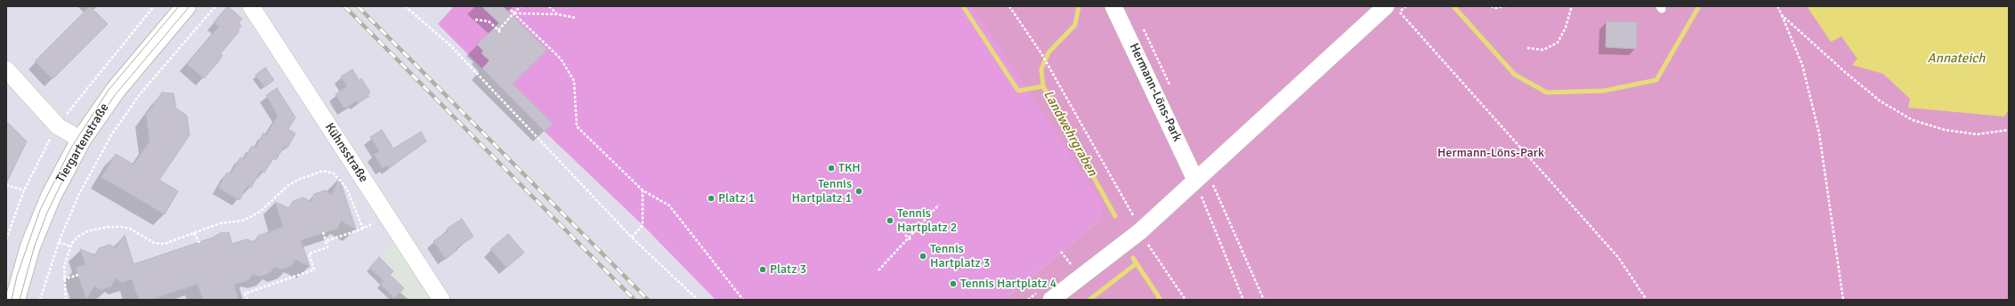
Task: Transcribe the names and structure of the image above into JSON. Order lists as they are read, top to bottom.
{
  "streets": {
    "main road": ["Tiergartenstraße"],
    "street": ["Hermann-Löns-Park", "Kühnsstraße"]
  },
  "water": ["Annateich", "Landwehrgraben"],
  "parks": ["Hermann-Löns-Park"],
  "places": [
    "TKH",
    "Tennis Hartplatz 1",
    "Platz 1",
    "Tennis Hartplatz 2",
    "Tennis Hartplatz 3",
    "Platz 3",
    "Tennis Hartplatz 4"
  ]
}
